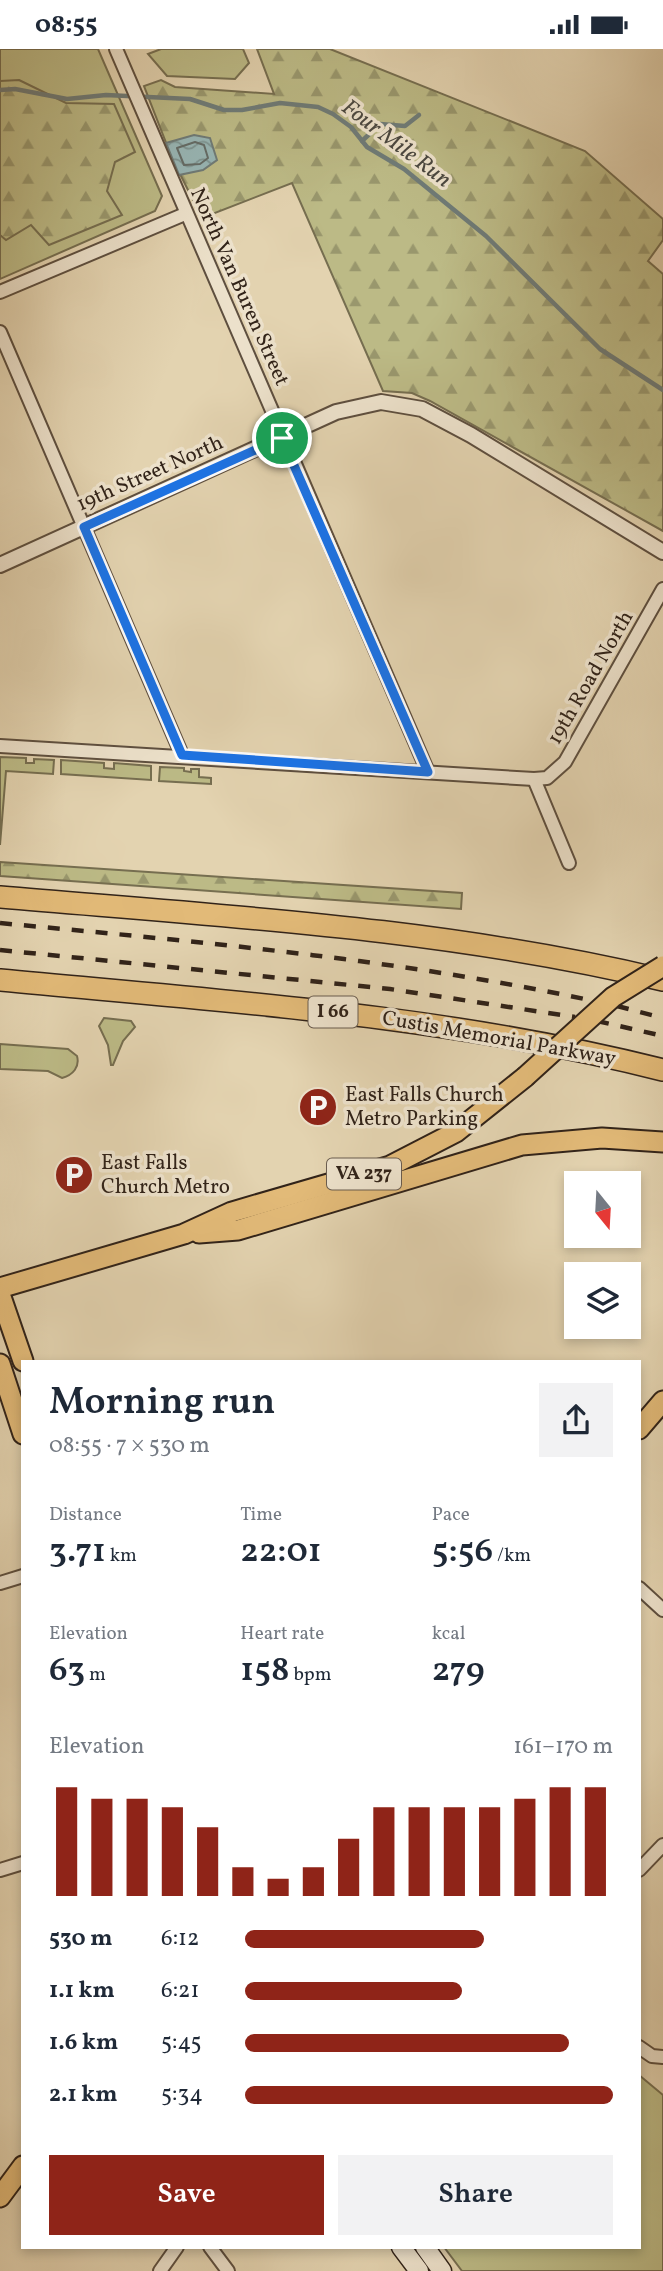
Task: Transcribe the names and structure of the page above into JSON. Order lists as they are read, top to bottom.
{
  "streets": {
    "highway": ["I 66", "Custis Memorial Parkway"],
    "main road": ["VA 237"],
    "street": ["North Van Buren Street", "19th Street North", "19th Road North"]
  },
  "crossings": [
    ["North Van Buren Street", "19th Street North"]
  ],
  "water": ["Four Mile Run"],
  "places": {
    "parking": ["East Falls Church Metro Parking", "East Falls Church Metro"]
  },
  "north": "bottom",
  "page": {
    "status": "08:55",
    "heading": ["Morning run", "08:55 · 7 × 530 m"],
    "stats": [
      ["Distance", "3.71 km"],
      ["Time", "22:01"],
      ["Pace", "5:56 /km"],
      ["Elevation", "63 m"],
      ["Heart rate", "158 bpm"],
      ["kcal", "279"]
    ],
    "chart": ["Elevation", "161–170 m"],
    "list": [
      {
        "name": "530 m",
        "note": "6:12"
      },
      {
        "name": "1.1 km",
        "note": "6:21"
      },
      {
        "name": "1.6 km",
        "note": "5:45"
      },
      {
        "name": "2.1 km",
        "note": "5:34"
      }
    ],
    "buttons": ["Save", "Share"]
  }
}
